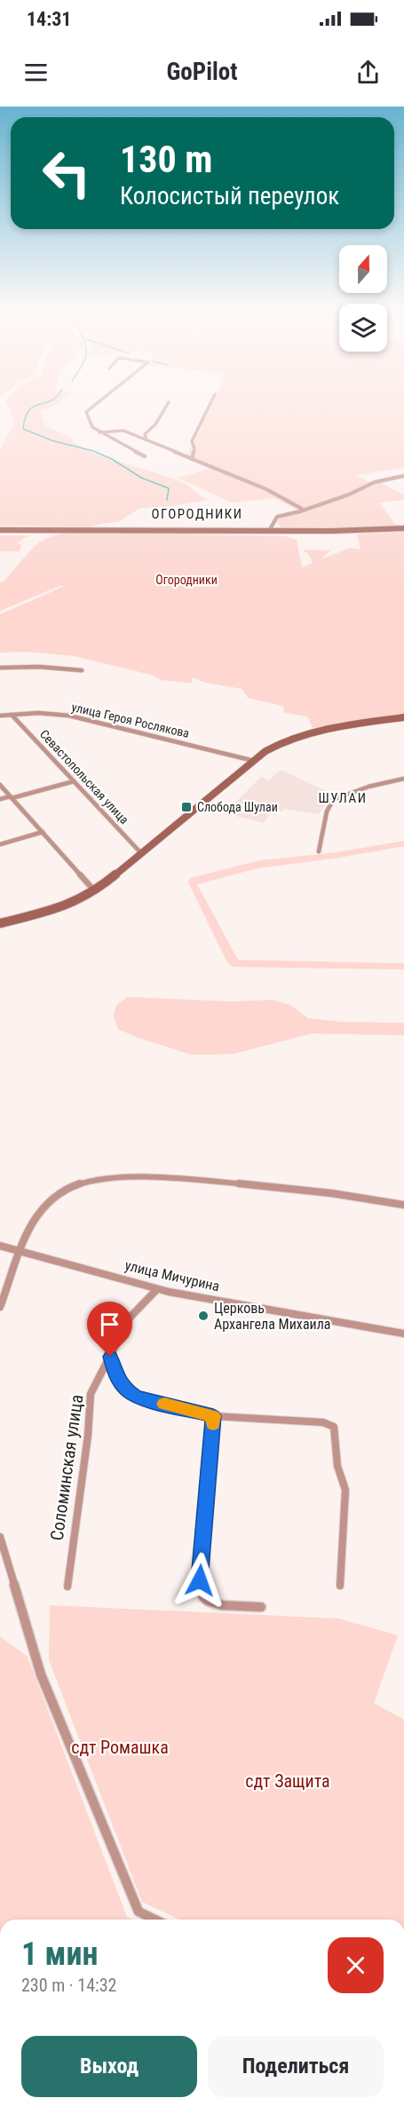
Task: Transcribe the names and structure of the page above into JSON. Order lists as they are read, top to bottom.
{
  "streets": {
    "street": [
      "улица Героя Рослякова",
      "Севастопольская улица",
      "улица Мичурина",
      "Соломинская улица"
    ]
  },
  "crossings": [
    ["улица Героя Рослякова", "Севастопольская улица"],
    ["улица Мичурина", "Соломинская улица"]
  ],
  "districts": ["ОГОРОДНИКИ", "ШУЛАИ"],
  "parks": ["Огородники", "сдт Ромашка", "сдт Защита"],
  "places": {
    "transit": ["Слобода Шулаи"],
    "other": ["Церковь Архангела Михаила"]
  },
  "north": "top",
  "page": {
    "status": "14:31",
    "header": "GoPilot",
    "turn": ["130 m", "Колосистый переулок"],
    "heading": ["1 мин", "230 m · 14:32"],
    "buttons": ["Выход", "Поделиться"]
  }
}
